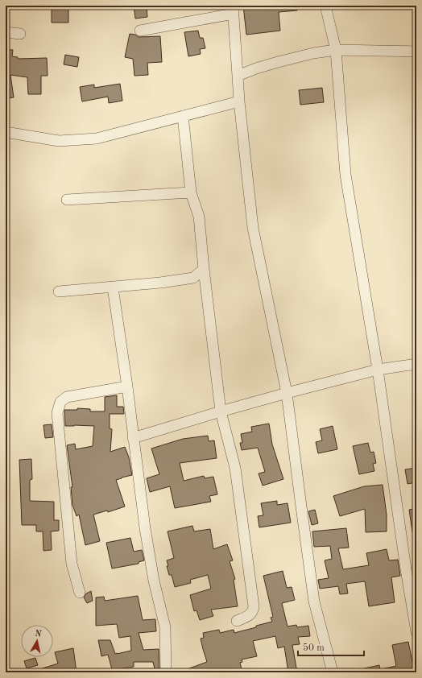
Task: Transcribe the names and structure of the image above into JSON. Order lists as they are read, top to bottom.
{
  "scale_bar": "50 m",
  "north": "top"
}
